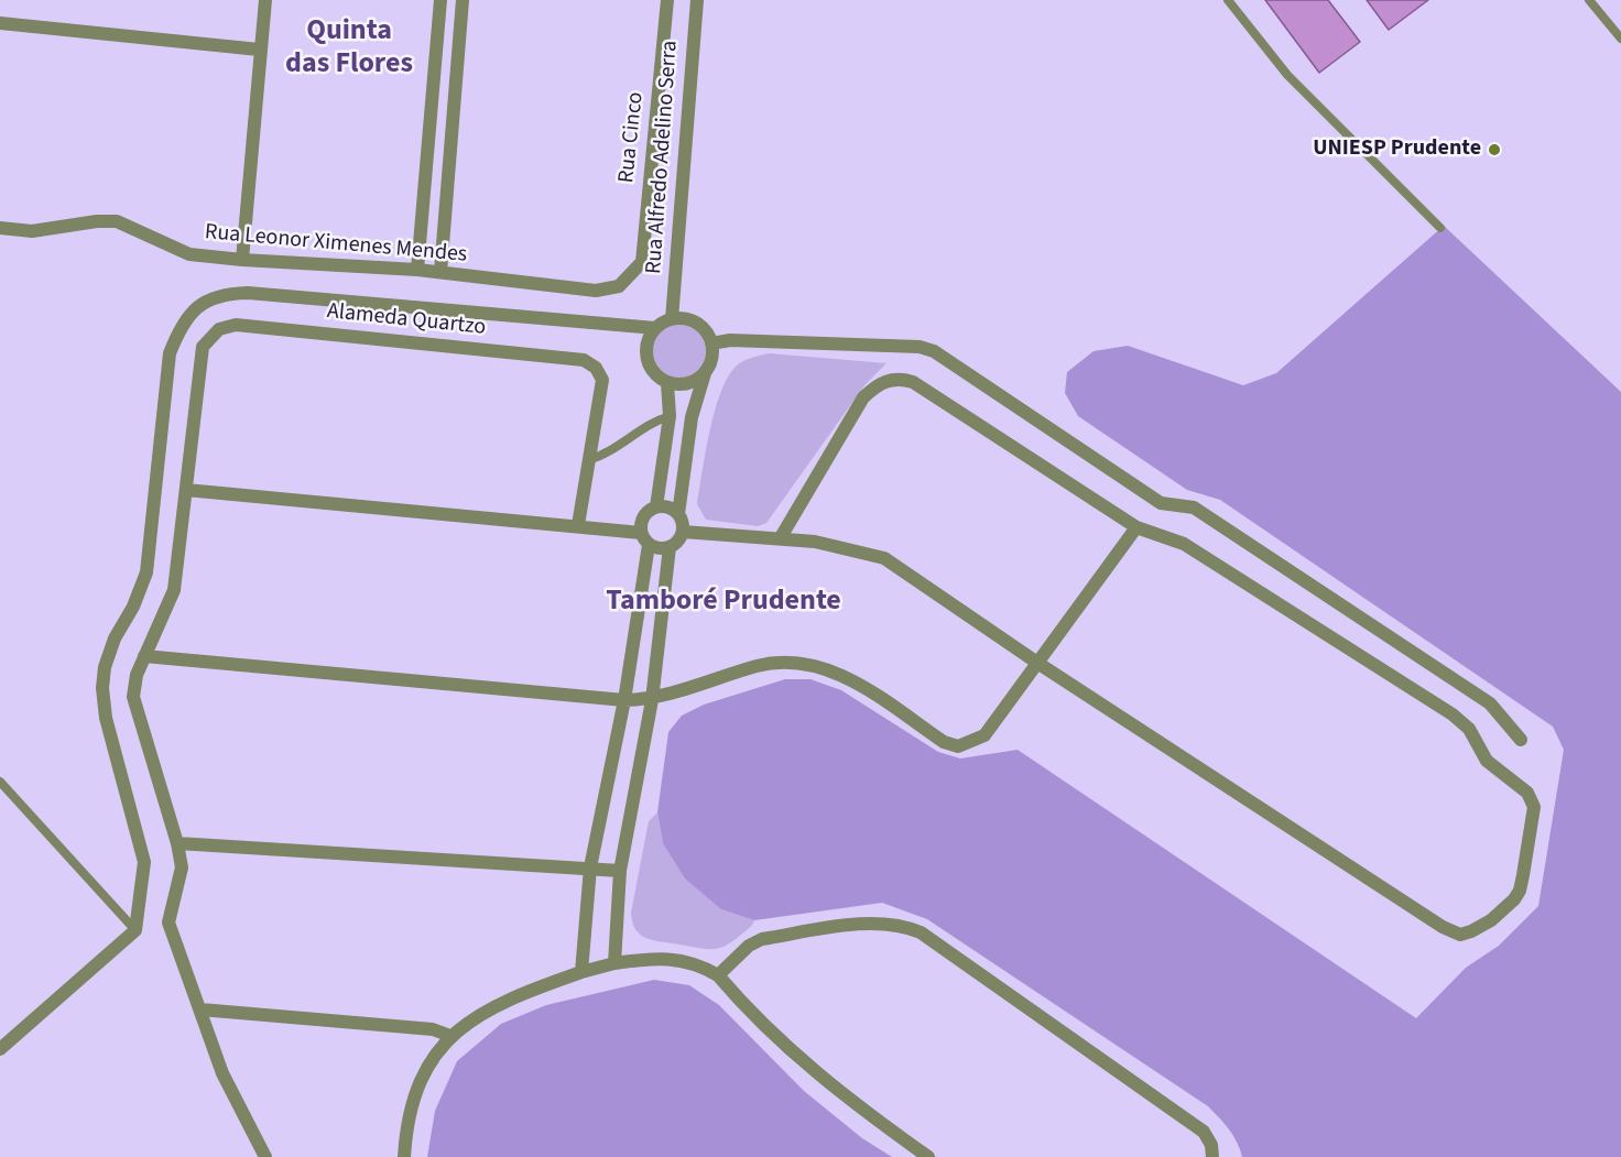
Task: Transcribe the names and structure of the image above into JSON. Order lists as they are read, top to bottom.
{
  "streets": {
    "street": [
      "Rua Cinco",
      "Rua Alfredo Adelino Serra",
      "Rua Leonor Ximenes Mendes",
      "Alameda Quartzo"
    ]
  },
  "crossings": [
    ["Rua Cinco", "Rua Leonor Ximenes Mendes"]
  ],
  "districts": ["Quinta das Flores", "Tamboré Prudente"],
  "places": ["UNIESP Prudente"]
}
